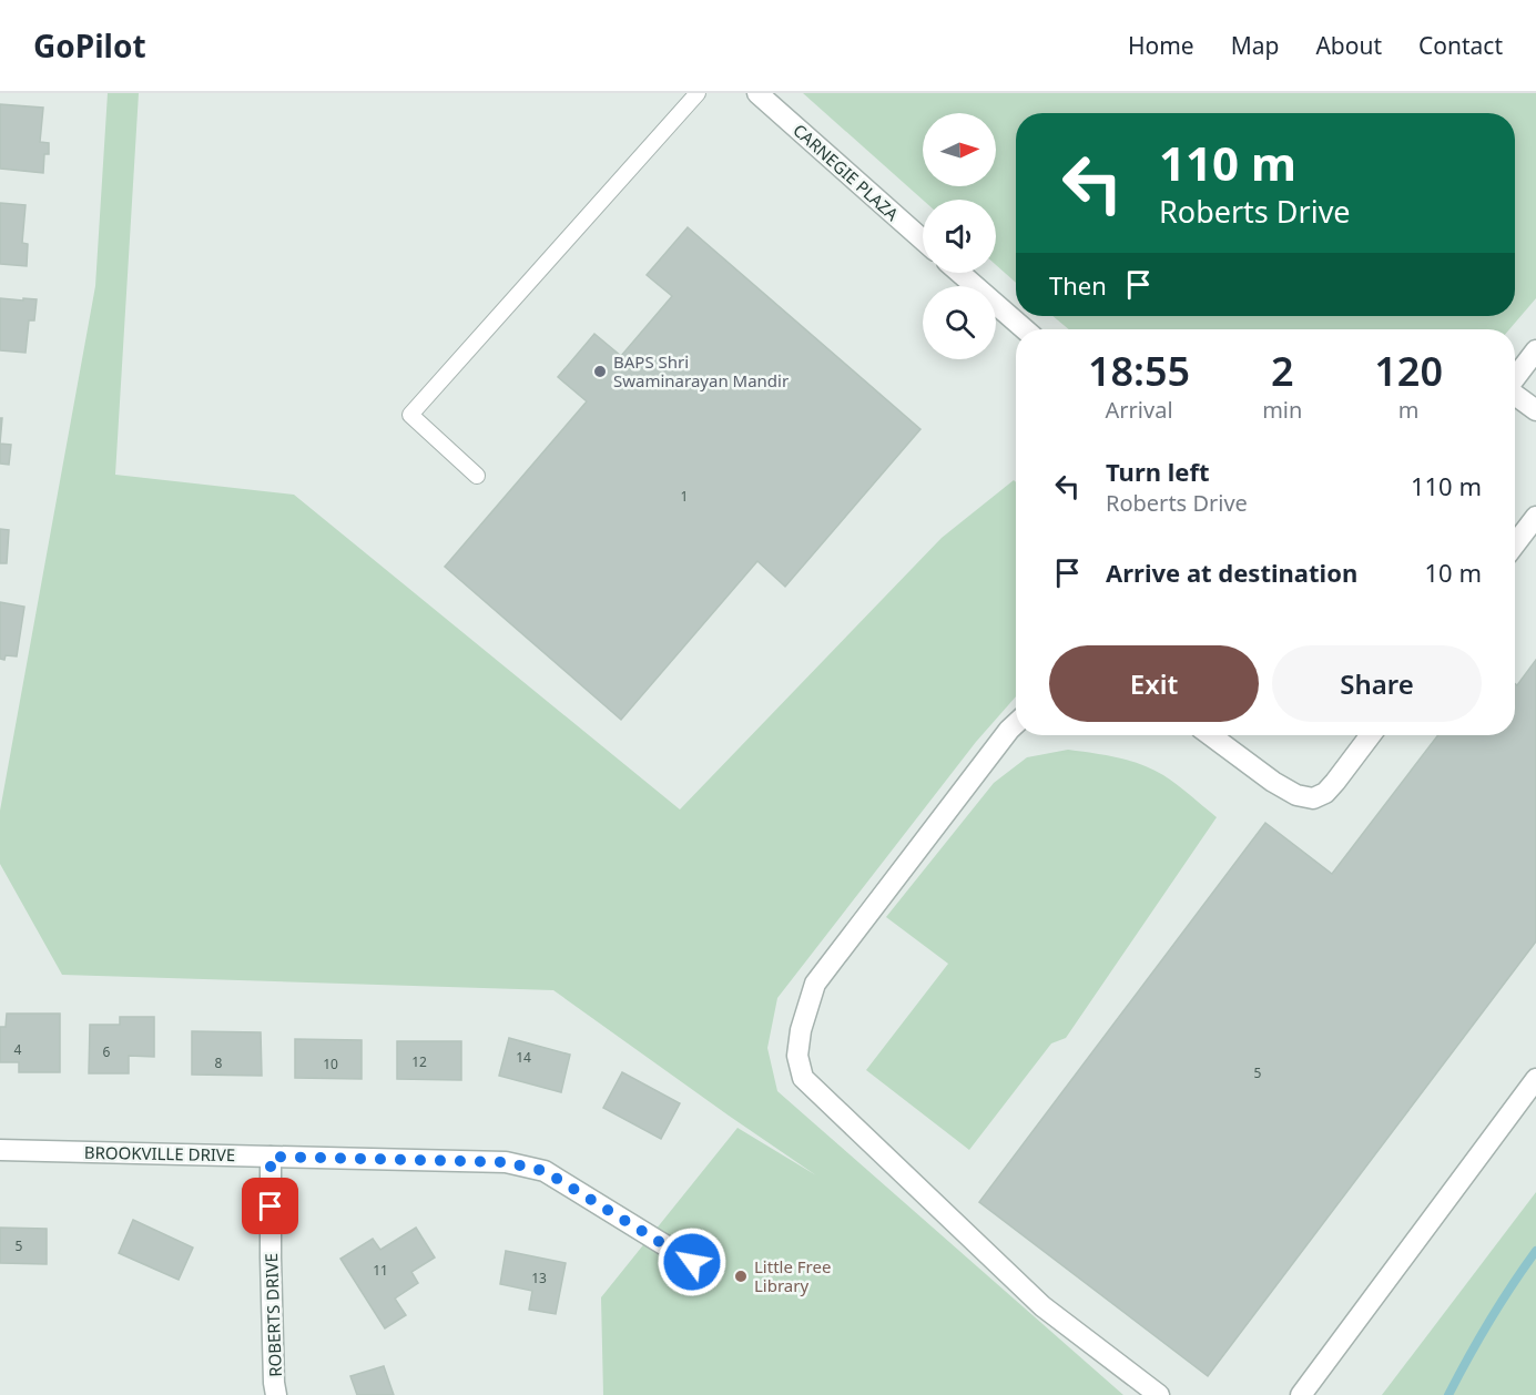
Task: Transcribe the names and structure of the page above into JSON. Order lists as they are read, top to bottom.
{
  "streets": {
    "street": ["CARNEGIE PLAZA", "BROOKVILLE DRIVE", "ROBERTS DRIVE"]
  },
  "crossings": [
    ["BROOKVILLE DRIVE", "ROBERTS DRIVE"]
  ],
  "places": ["BAPS Shri Swaminarayan Mandir", "Little Free Library"],
  "house_numbers": [
    "1",
    "4",
    "6",
    "14",
    "12",
    "8",
    "10",
    "5",
    "5",
    "11",
    "13"
  ],
  "north": "right",
  "page": {
    "header": "GoPilot",
    "nav": [
      "Home",
      "Map",
      "About",
      "Contact"
    ],
    "turn": ["110 m", "Roberts Drive"],
    "then": "Then",
    "eta": [
      "18:55",
      "Arrival",
      "2",
      "min",
      "120",
      "m"
    ],
    "list": [
      {
        "name": "Turn left",
        "note": "Roberts Drive",
        "value": "110 m"
      },
      {
        "name": "Arrive at destination",
        "value": "10 m"
      }
    ],
    "buttons": ["Exit", "Share"]
  }
}
